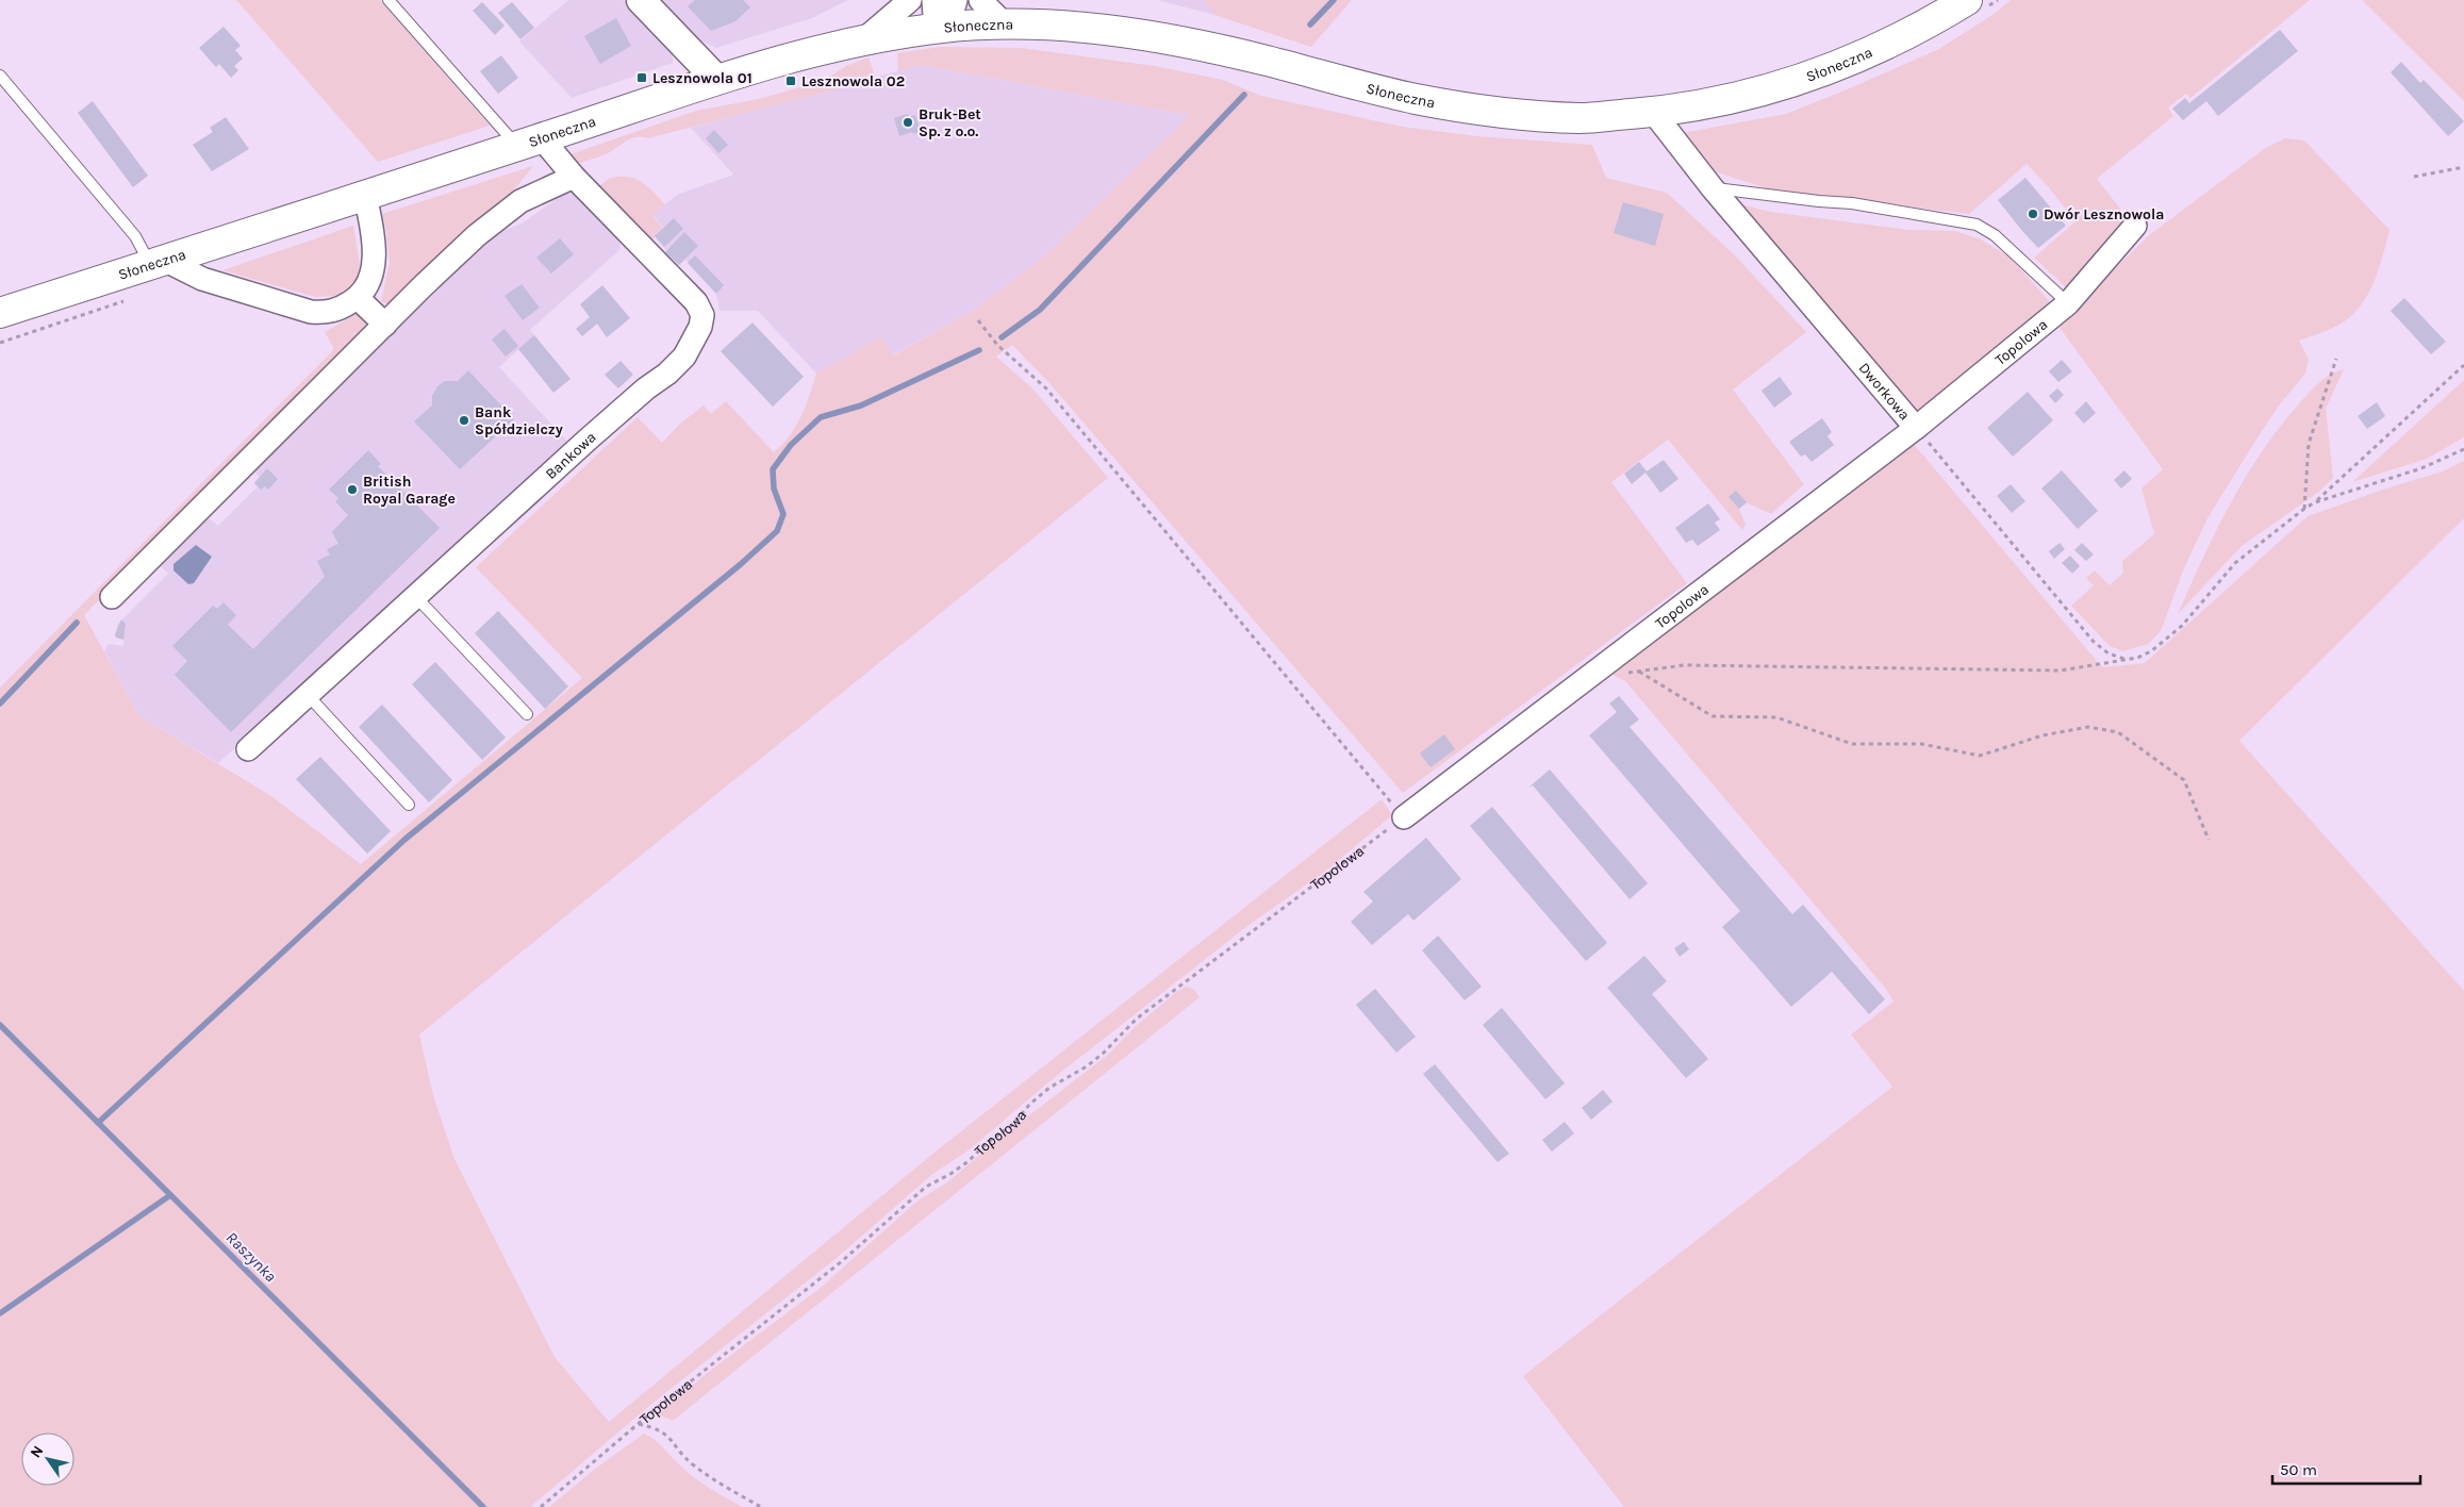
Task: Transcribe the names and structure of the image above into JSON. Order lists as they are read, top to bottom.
{
  "streets": {
    "main road": ["Słoneczna"],
    "street": ["Topolowa", "Dworkowa", "Bankowa"]
  },
  "crossings": [
    ["Słoneczna", "Dworkowa"],
    ["Słoneczna", "Bankowa"],
    ["Topolowa", "Dworkowa"]
  ],
  "water": ["Raszynka"],
  "places": {
    "transit": ["Lesznowola 01", "Lesznowola 02"],
    "other": [
      "Bruk-Bet Sp. z o.o.",
      "Dwór Lesznowola",
      "Bank Spółdzielczy",
      "British Royal Garage"
    ]
  },
  "scale_bar": "50 m",
  "north": "top left"
}
